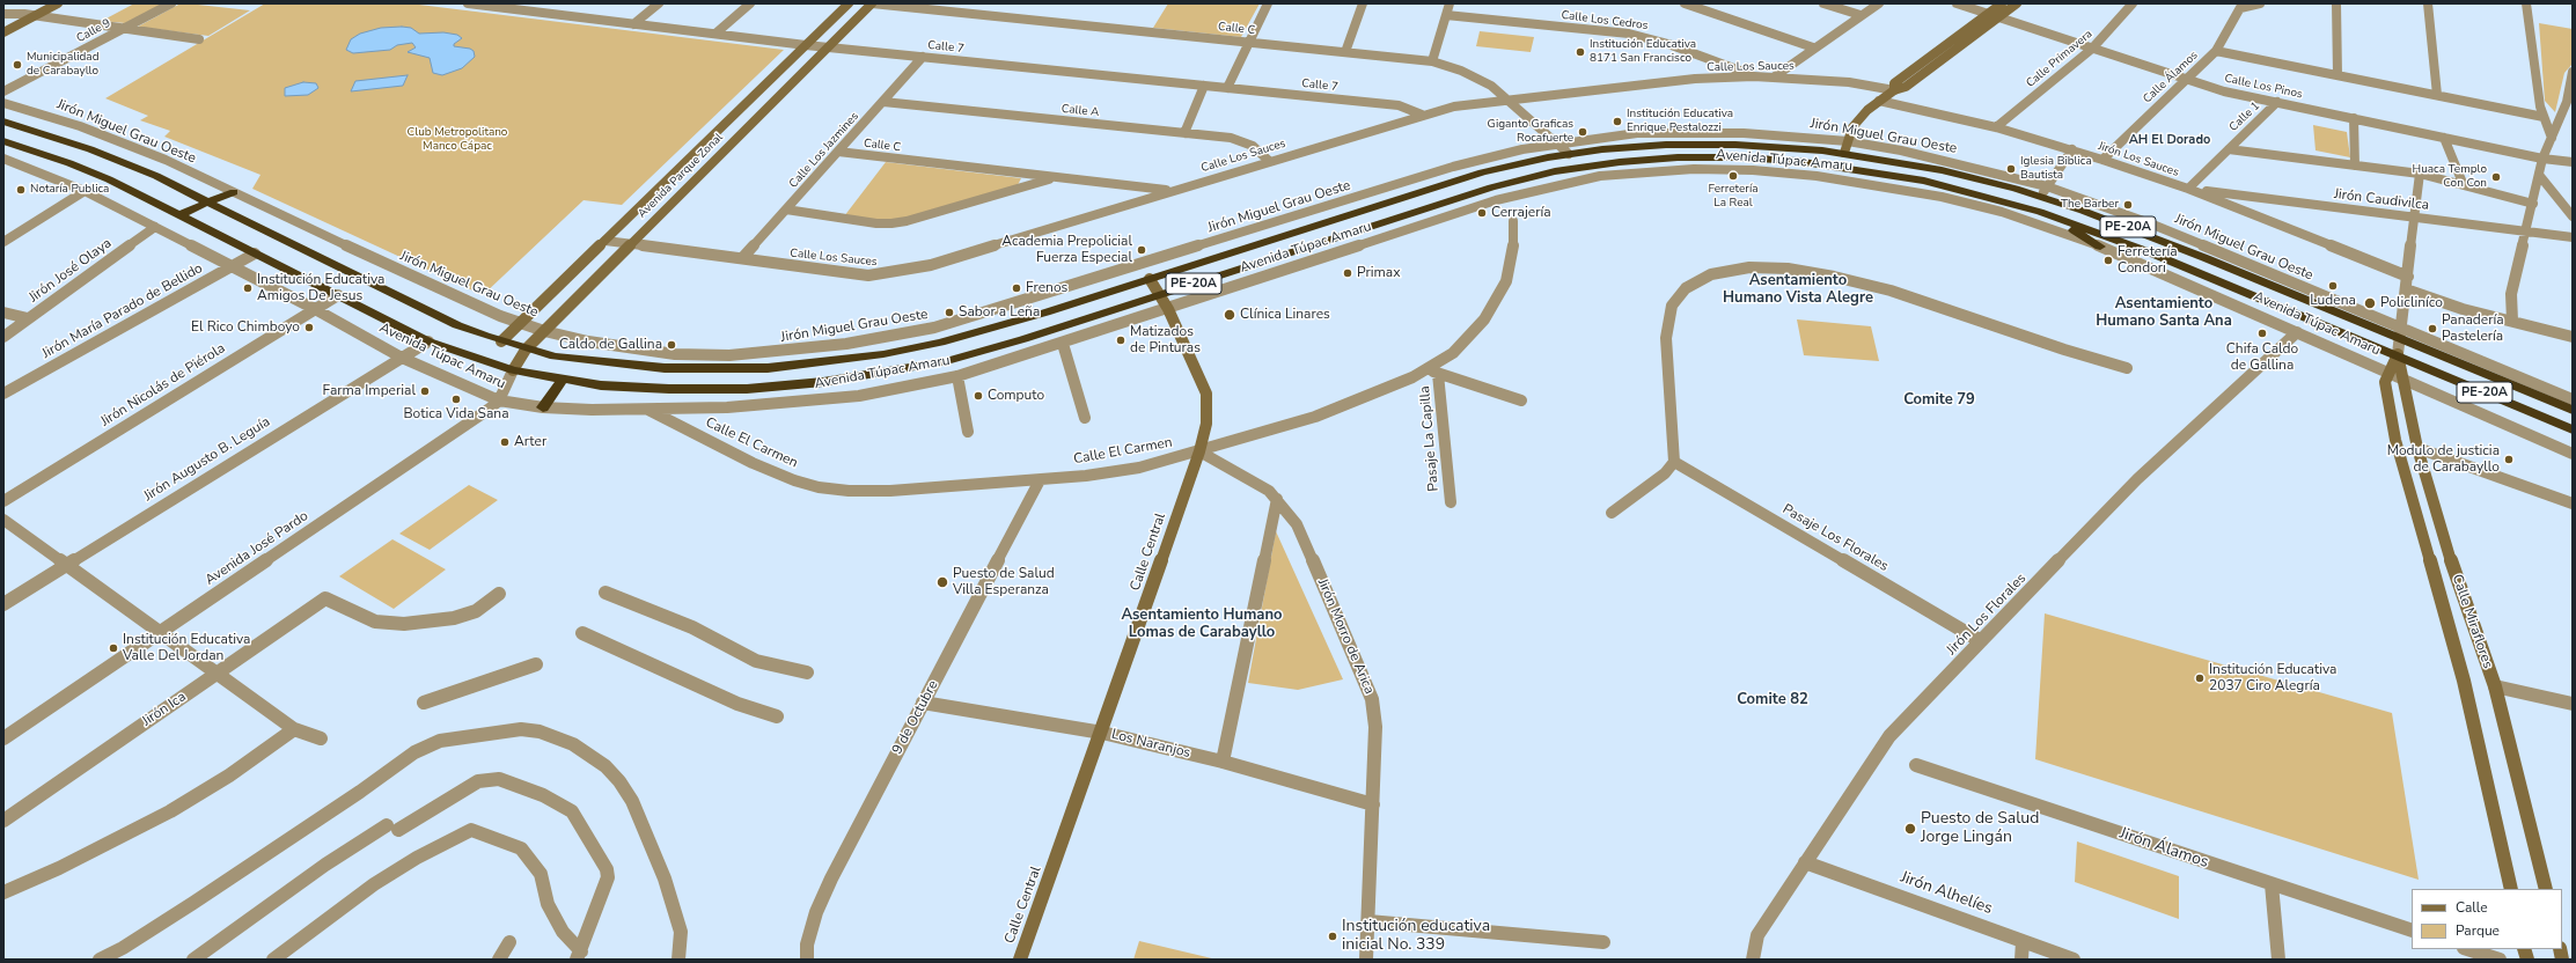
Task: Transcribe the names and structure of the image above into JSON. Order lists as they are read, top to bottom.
{
  "streets": {
    "highway": ["Avenida Túpac Amaru", "PE-20A"],
    "street": [
      "Calle Los Cedros",
      "Calle C",
      "Calle 9",
      "Calle 7",
      "Calle Primavera",
      "Calle Los Sauces",
      "Calle Álamos",
      "Calle Los Pinos",
      "Calle A",
      "Calle 1",
      "Jirón Miguel Grau Oeste",
      "Calle Los Jazmines",
      "Jirón Los Sauces",
      "Avenida Parque Zonal",
      "Jirón Caudivilca",
      "Jirón José Olaya",
      "Jirón María Parado de Bellido",
      "Jirón Nicolás de Piérola",
      "Pasaje La Capilla",
      "Calle El Carmen",
      "Jirón Augusto B. Leguía",
      "Pasaje Los Florales",
      "Avenida José Pardo",
      "Calle Central",
      "Jirón Los Florales",
      "Calle Miraflores",
      "Jirón Morro de Arica",
      "Jirón Ica",
      "9 de Octubre",
      "Los Naranjos",
      "Jirón Álamos",
      "Jirón Alhelíes"
    ]
  },
  "crossings": [
    ["Calle Los Cedros", "Calle Los Sauces"],
    ["Calle C", "Calle Los Sauces"],
    ["Calle C", "Jirón Miguel Grau Oeste"],
    ["Calle C", "Calle Los Jazmines"],
    ["Calle C", "Avenida Túpac Amaru"],
    ["Calle C", "Avenida Parque Zonal"],
    ["Calle 7", "Calle Los Sauces"],
    ["Calle 7", "Calle Los Jazmines"],
    ["Calle 7", "Avenida Parque Zonal"],
    ["Calle Primavera", "Calle Los Pinos"],
    ["Calle Primavera", "Jirón Los Sauces"],
    ["Calle Los Sauces", "Calle A"],
    ["Calle Los Sauces", "Calle Los Jazmines"],
    ["Calle Los Sauces", "Avenida Parque Zonal"],
    ["Calle Álamos", "Calle Los Pinos"],
    ["Calle Álamos", "Jirón Los Sauces"],
    ["Calle Los Pinos", "Calle 1"],
    ["Calle A", "Calle Los Jazmines"],
    ["Calle 1", "Jirón Los Sauces"],
    ["Calle 1", "Jirón Caudivilca"],
    ["Jirón Miguel Grau Oeste", "Avenida Túpac Amaru"],
    ["Jirón Miguel Grau Oeste", "Avenida Parque Zonal"],
    ["Jirón Miguel Grau Oeste", "Calle Central"],
    ["Jirón Los Sauces", "Jirón Caudivilca"],
    ["Jirón Los Sauces", "Calle Miraflores"],
    ["Avenida Túpac Amaru", "Avenida Parque Zonal"],
    ["Avenida Túpac Amaru", "Jirón José Olaya"],
    ["Avenida Túpac Amaru", "Jirón María Parado de Bellido"],
    ["Avenida Túpac Amaru", "Jirón Nicolás de Piérola"],
    ["Avenida Túpac Amaru", "Calle El Carmen"],
    ["Avenida Túpac Amaru", "Jirón Augusto B. Leguía"],
    ["Avenida Túpac Amaru", "Avenida José Pardo"],
    ["Avenida Túpac Amaru", "Calle Central"],
    ["Avenida Túpac Amaru", "Jirón Los Florales"],
    ["Avenida Túpac Amaru", "Calle Miraflores"],
    ["Jirón Caudivilca", "Calle Miraflores"],
    ["Calle El Carmen", "Calle Central"],
    ["Calle El Carmen", "Jirón Morro de Arica"],
    ["Calle El Carmen", "9 de Octubre"],
    ["Pasaje Los Florales", "Jirón Los Florales"],
    ["Calle Central", "Jirón Morro de Arica"],
    ["Calle Central", "Los Naranjos"],
    ["Jirón Los Florales", "Jirón Alhelíes"],
    ["Jirón Morro de Arica", "Los Naranjos"],
    ["9 de Octubre", "Los Naranjos"]
  ],
  "districts": [
    "AH El Dorado",
    "Asentamiento Humano Vista Alegre",
    "Asentamiento Humano Santa Ana",
    "Comite 79",
    "Asentamiento Humano Lomas de Carabayllo",
    "Comite 82"
  ],
  "parks": ["Club Metropolitano Manco Cápac"],
  "places": [
    "Institución Educativa 8171 San Francisco",
    "Municipalidad de Carabayllo",
    "Institución Educativa Enrique Pestalozzi",
    "Giganto Graficas Rocafuerte",
    "Iglesia Biblica Bautista",
    "Ferretería La Real",
    "Huaca Templo Con Con",
    "Notaría Publica",
    "The Barber",
    "Cerrajería",
    "Academia Prepolicial Fuerza Especial",
    "Ferretería Condori",
    "Primax",
    "Ludena",
    "Institución Educativa Amigos De Jesus",
    "Frenos",
    "Policliníco",
    "Sabor a Leña",
    "Clínica Linares",
    "El Rico Chimboyo",
    "Panadería Pastelería",
    "Chifa Caldo de Gallina",
    "Matizados de Pinturas",
    "Caldo de Gallina",
    "Farma Imperial",
    "Computo",
    "Botica Vida Sana",
    "Arter",
    "Modulo de justicia de Carabayllo",
    "Puesto de Salud Villa Esperanza",
    "Institución Educativa Valle Del Jordan",
    "Institución Educativa 2037 Ciro Alegría",
    "Puesto de Salud Jorge Lingán",
    "Institución educativa inicial No. 339"
  ],
  "legend": ["Calle", "Parque"]
}
